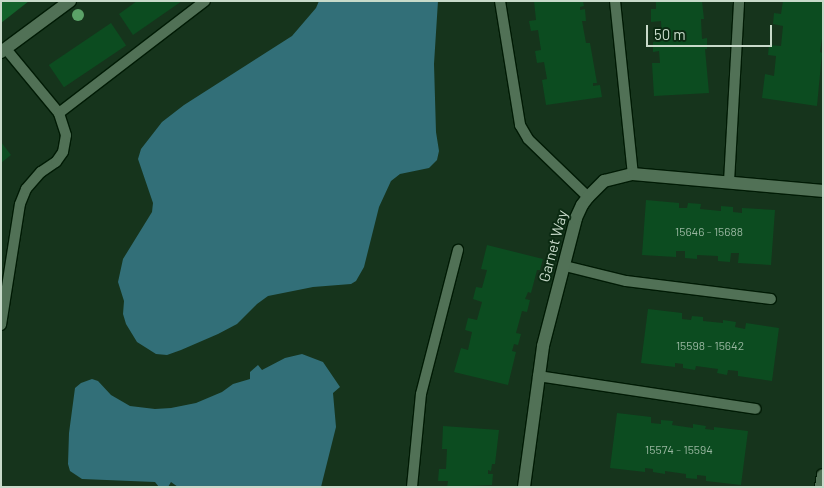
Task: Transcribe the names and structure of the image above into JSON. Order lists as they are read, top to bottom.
{
  "streets": {
    "street": ["Garnet Way"]
  },
  "house_numbers": ["15646 - 15688", "15598 - 15642", "15574 - 15594"],
  "scale_bar": "50 m"
}
